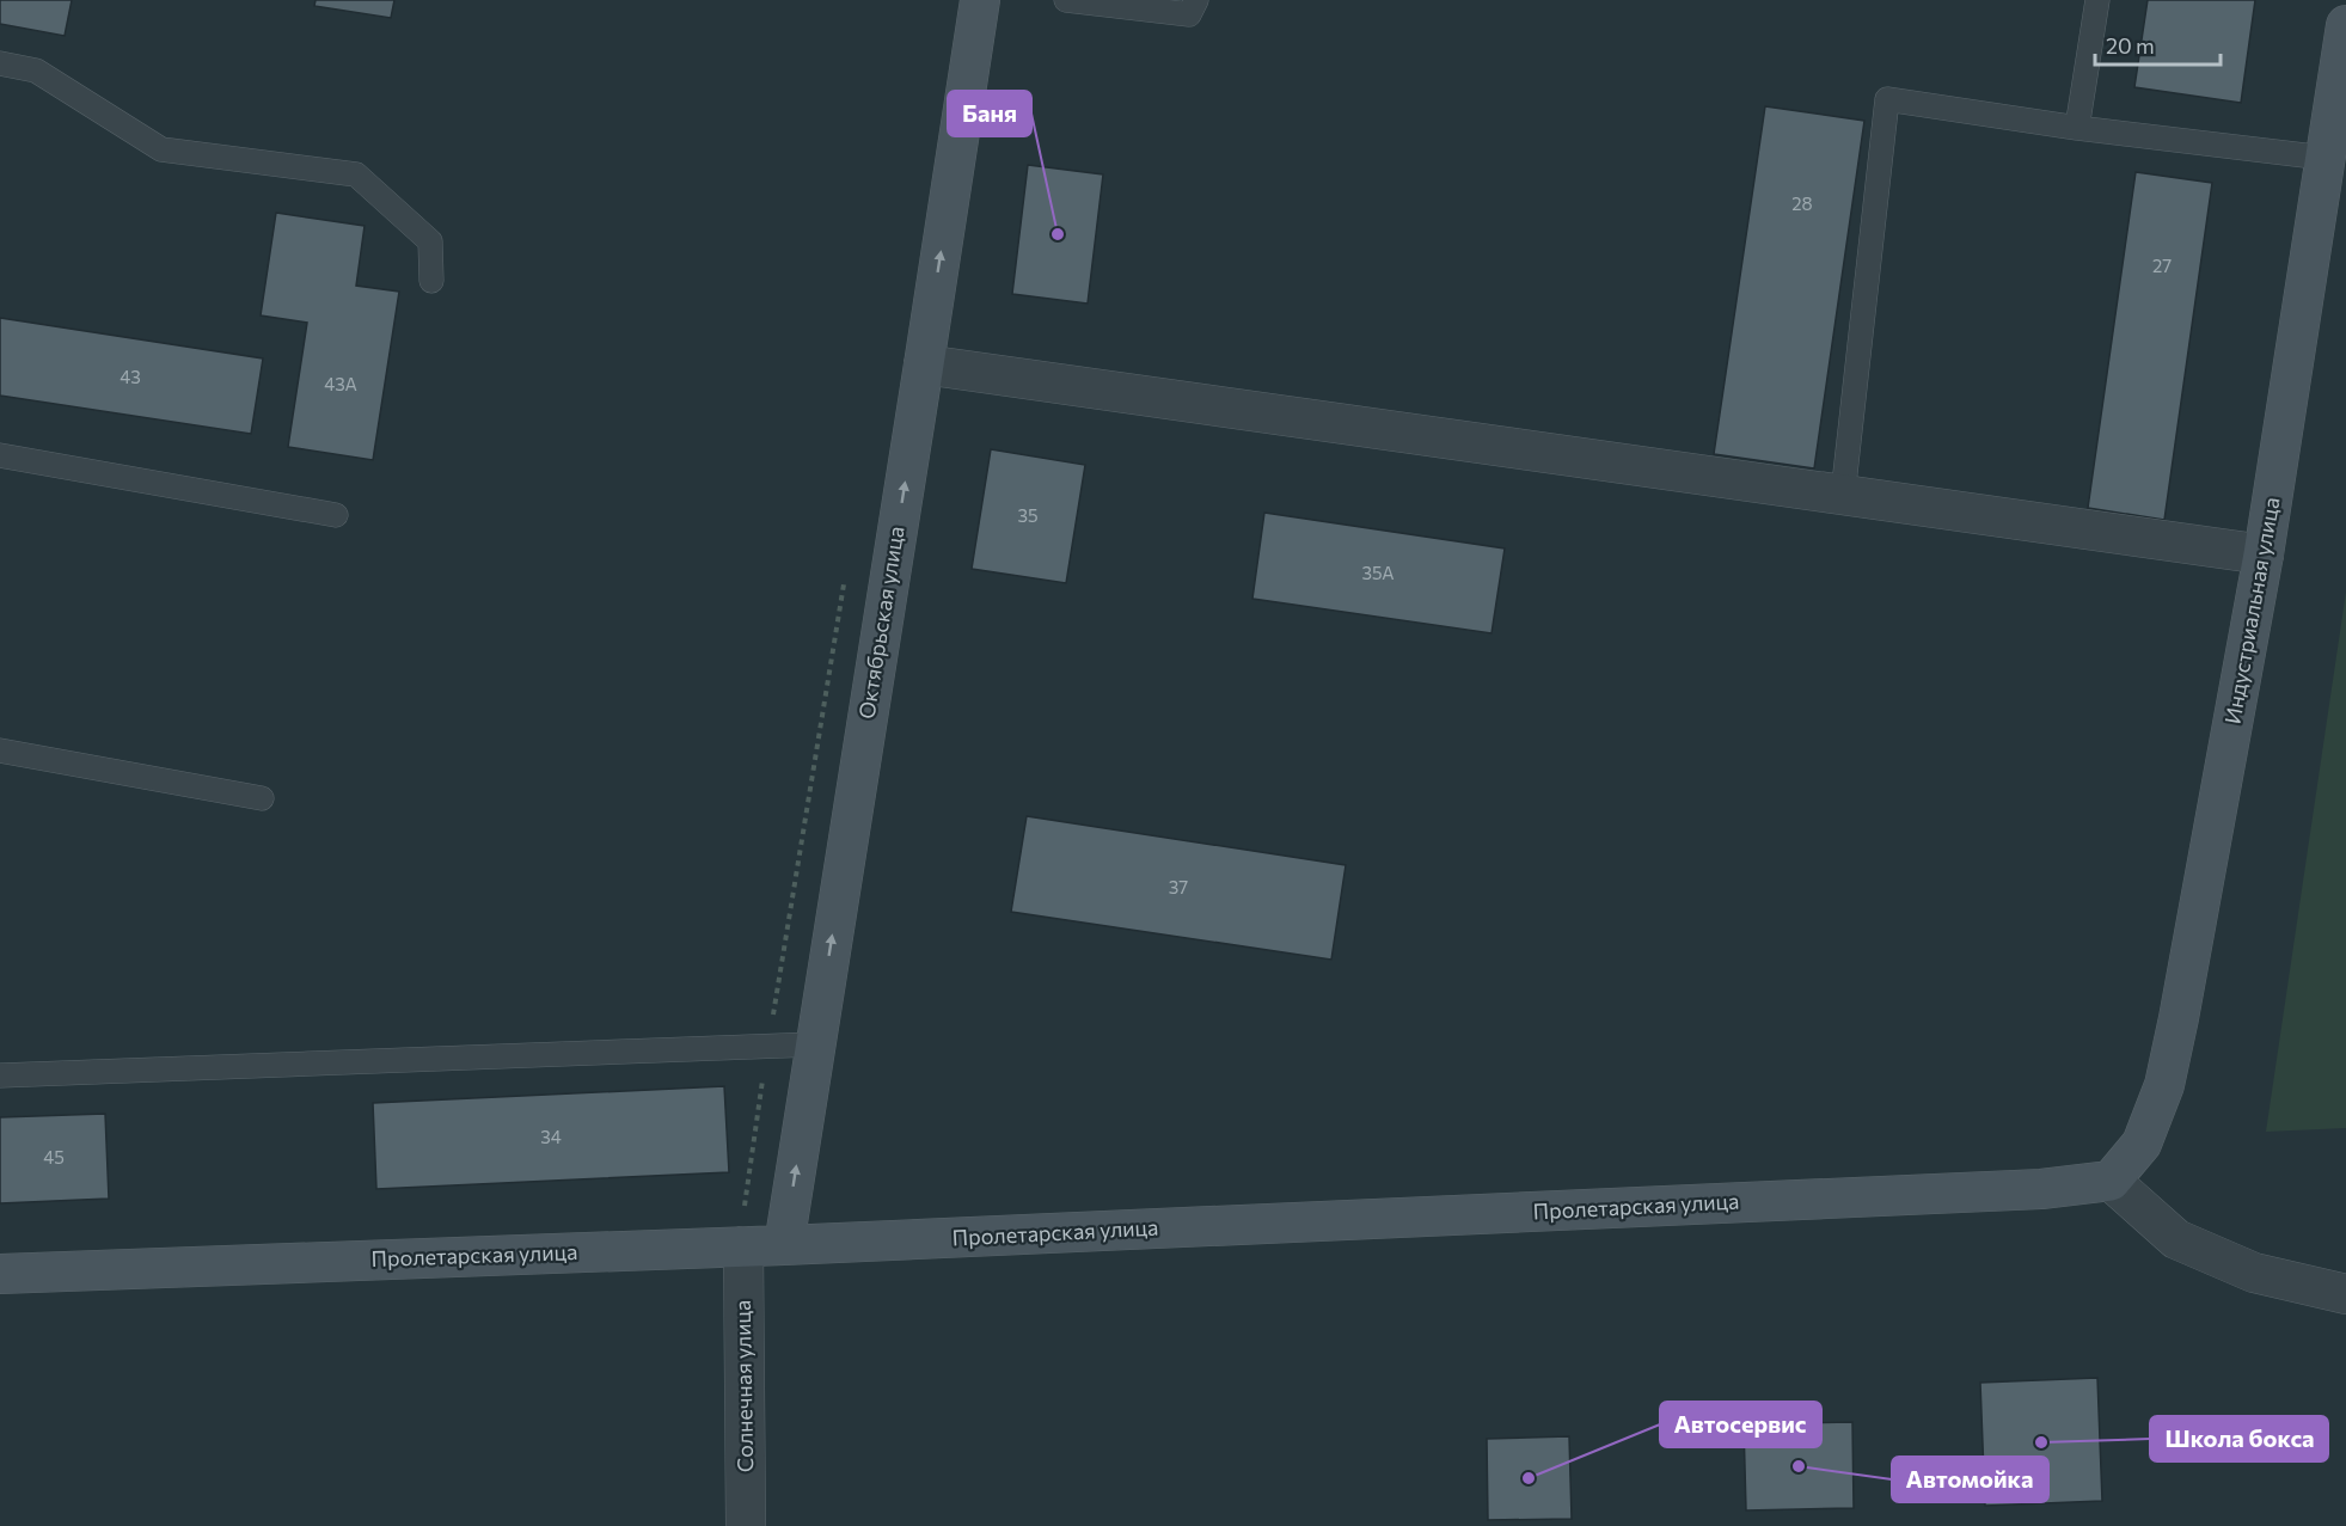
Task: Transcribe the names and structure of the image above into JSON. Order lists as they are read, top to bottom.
{
  "streets": {
    "main road": ["Индустриальная улица", "Октябрьская улица", "Пролетарская улица"],
    "street": ["Солнечная улица"]
  },
  "crossings": [
    ["Индустриальная улица", "Пролетарская улица"],
    ["Октябрьская улица", "Пролетарская улица"],
    ["Пролетарская улица", "Солнечная улица"]
  ],
  "one_way": ["Октябрьская улица"],
  "places": [
    "Баня",
    "Школа бокса",
    "Автомойка",
    "Автосервис"
  ],
  "house_numbers": [
    "28",
    "27",
    "43",
    "43А",
    "35",
    "35А",
    "37",
    "34",
    "45"
  ],
  "scale_bar": "20 m"
}
